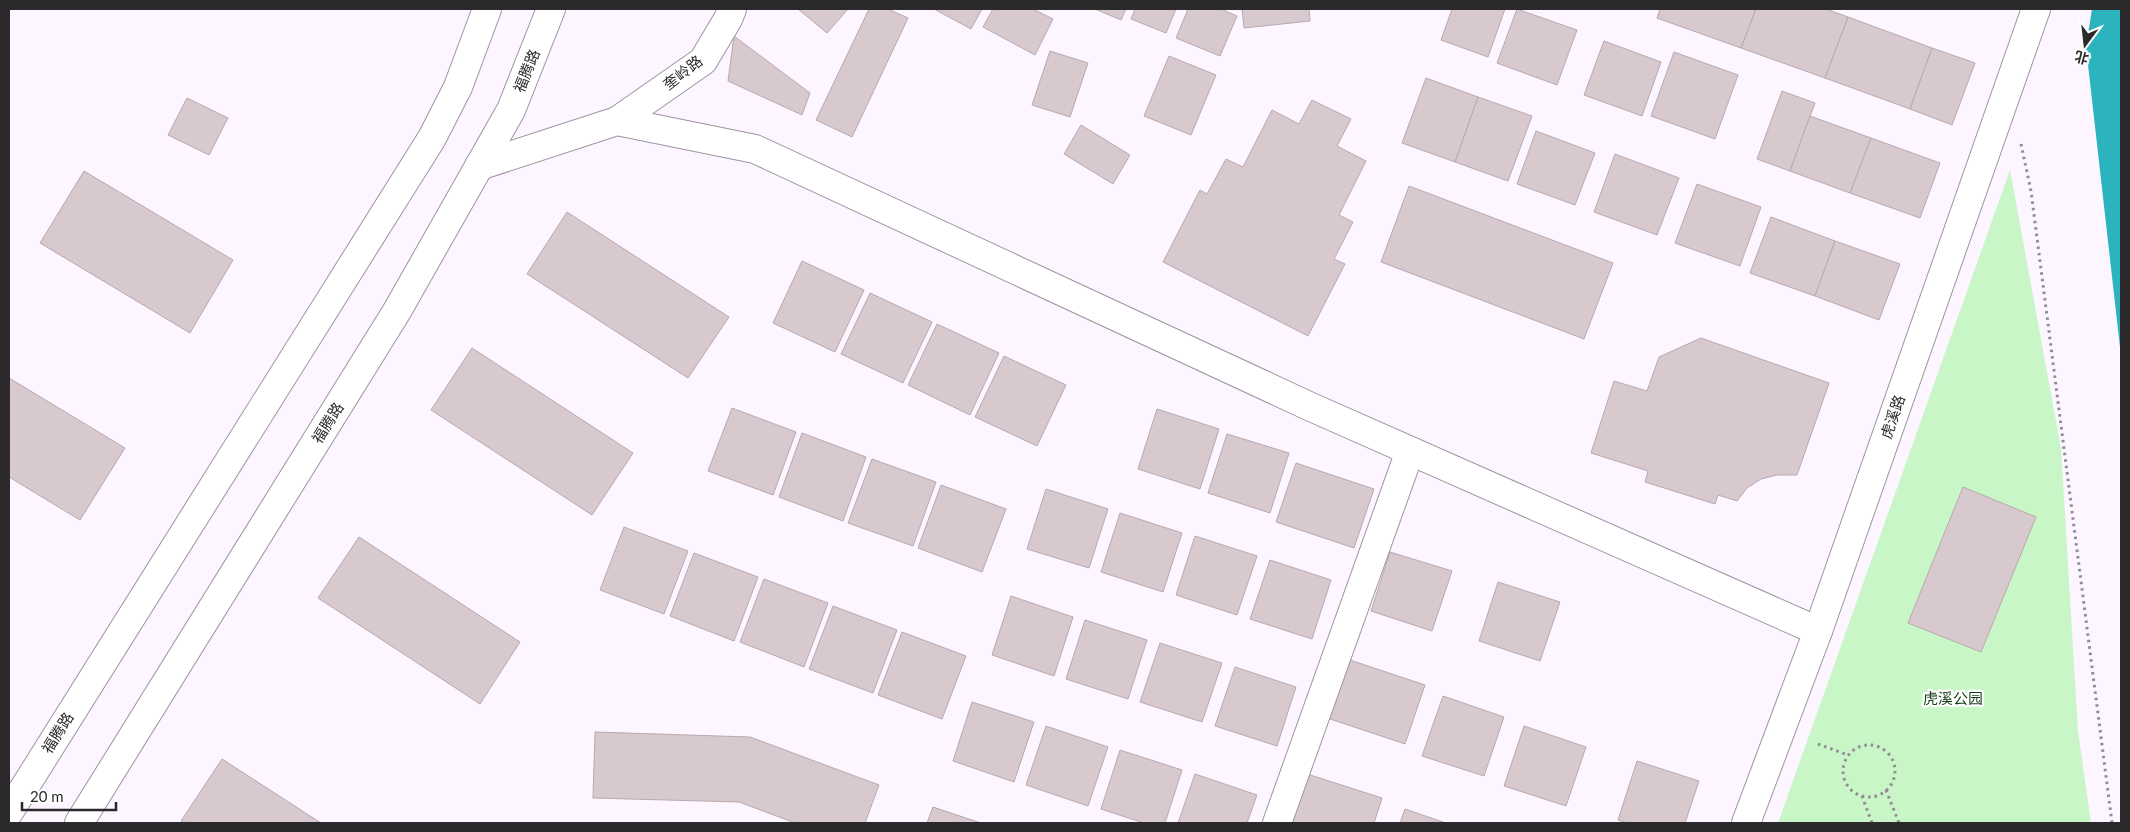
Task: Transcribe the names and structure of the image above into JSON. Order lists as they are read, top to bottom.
{
  "streets": {
    "street": ["福腾路", "奎岭路", "虎溪路"]
  },
  "parks": ["虎溪公园"],
  "scale_bar": "20 m",
  "north": "bottom"
}
